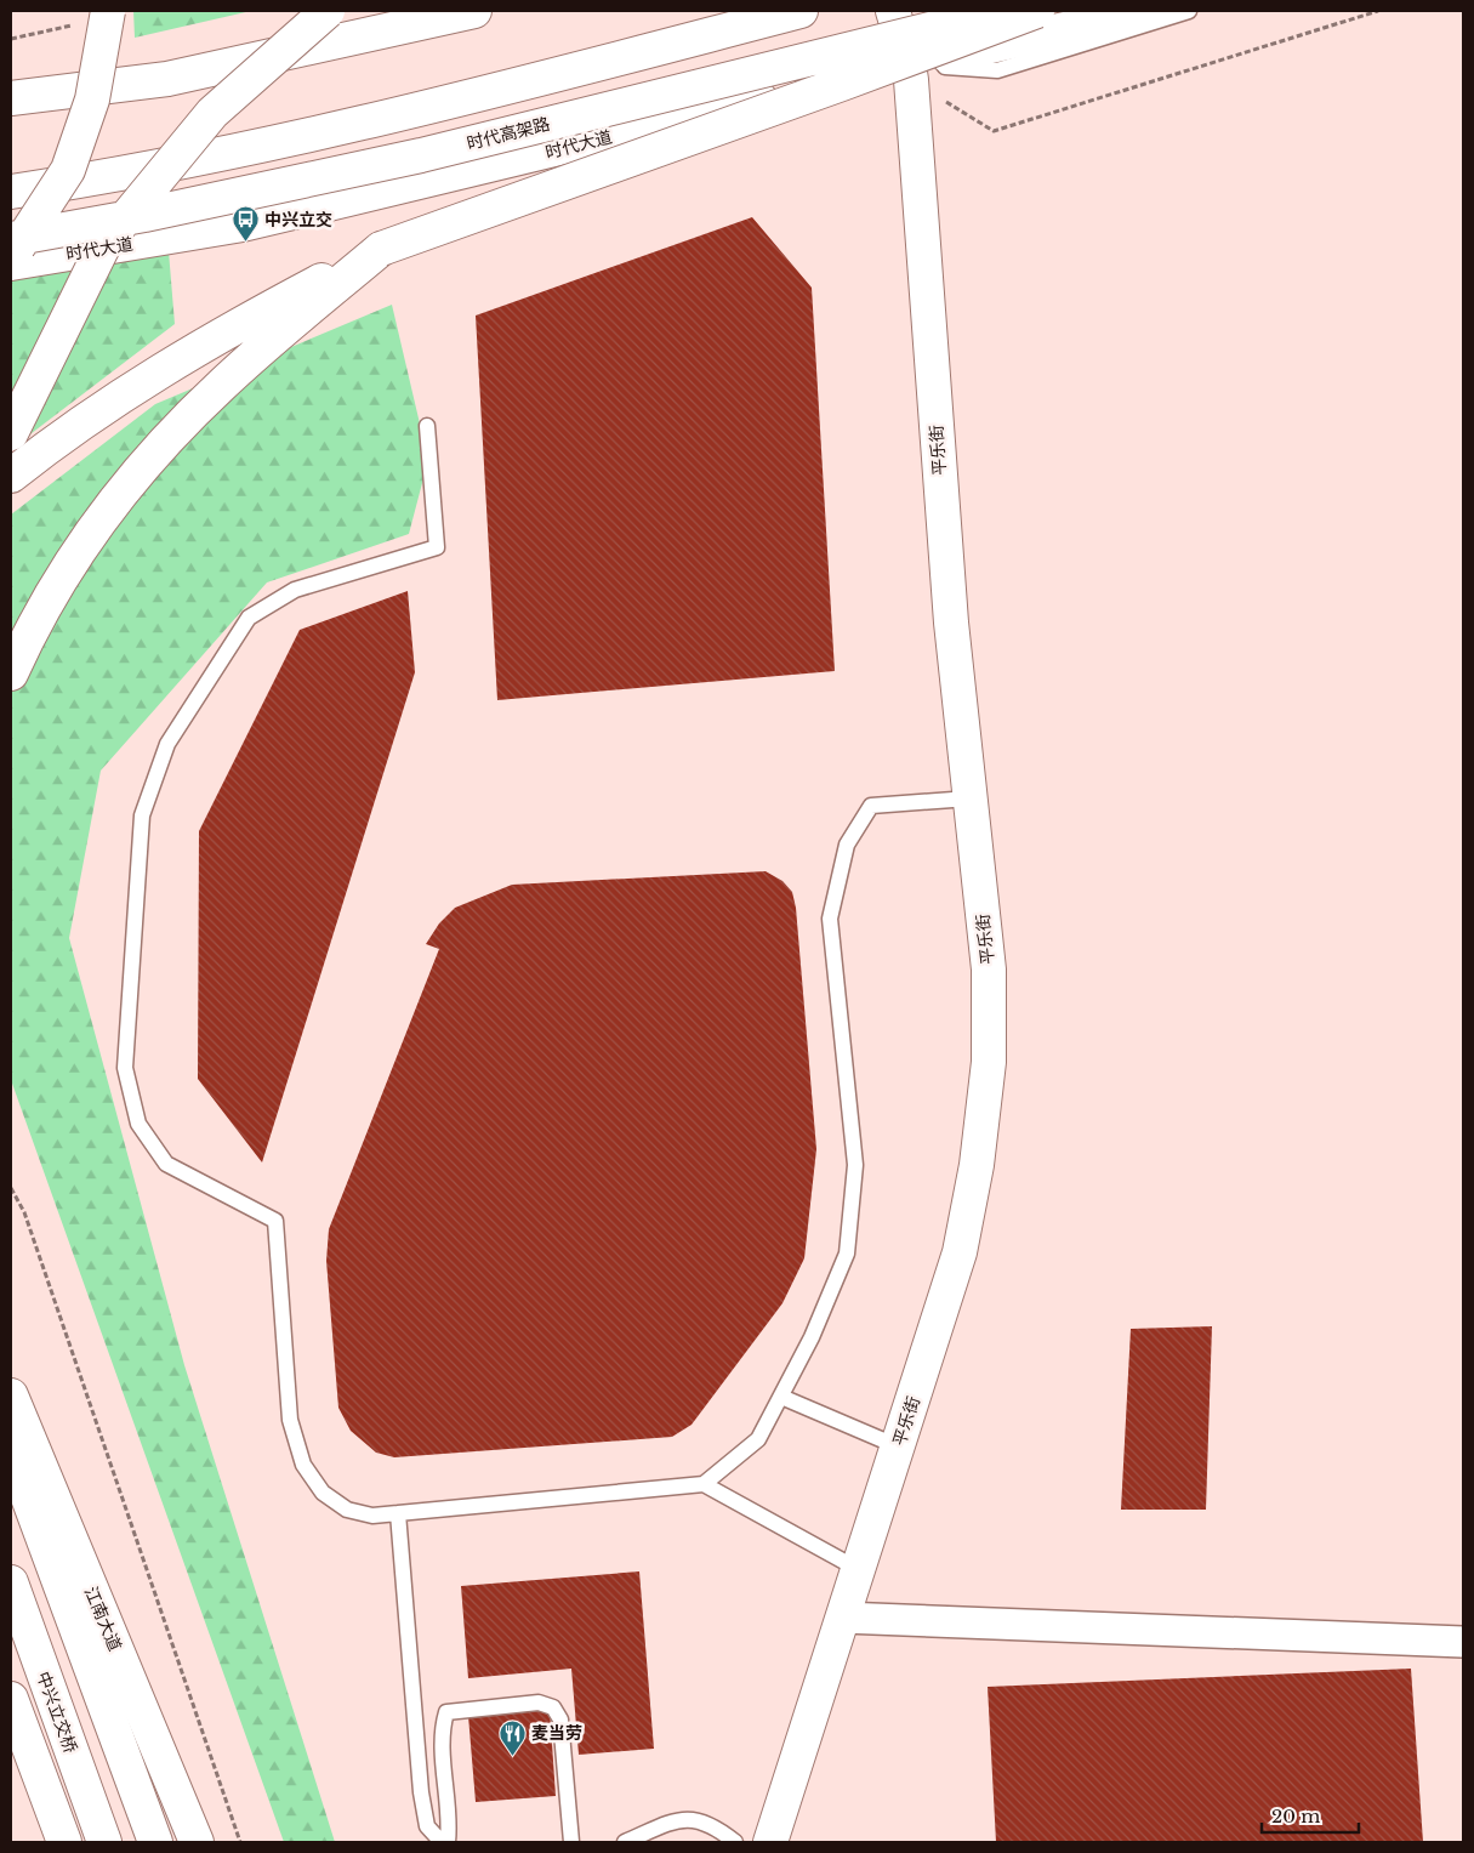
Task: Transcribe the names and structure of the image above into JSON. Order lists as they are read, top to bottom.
{
  "streets": {
    "main road": [
      "时代高架路",
      "时代大道",
      "平乐街",
      "江南大道",
      "中兴立交桥"
    ]
  },
  "crossings": [
    ["时代大道", "平乐街"]
  ],
  "places": {
    "bus stop": ["中兴立交"],
    "restaurant": ["麦当劳"]
  },
  "scale_bar": "20 m"
}
